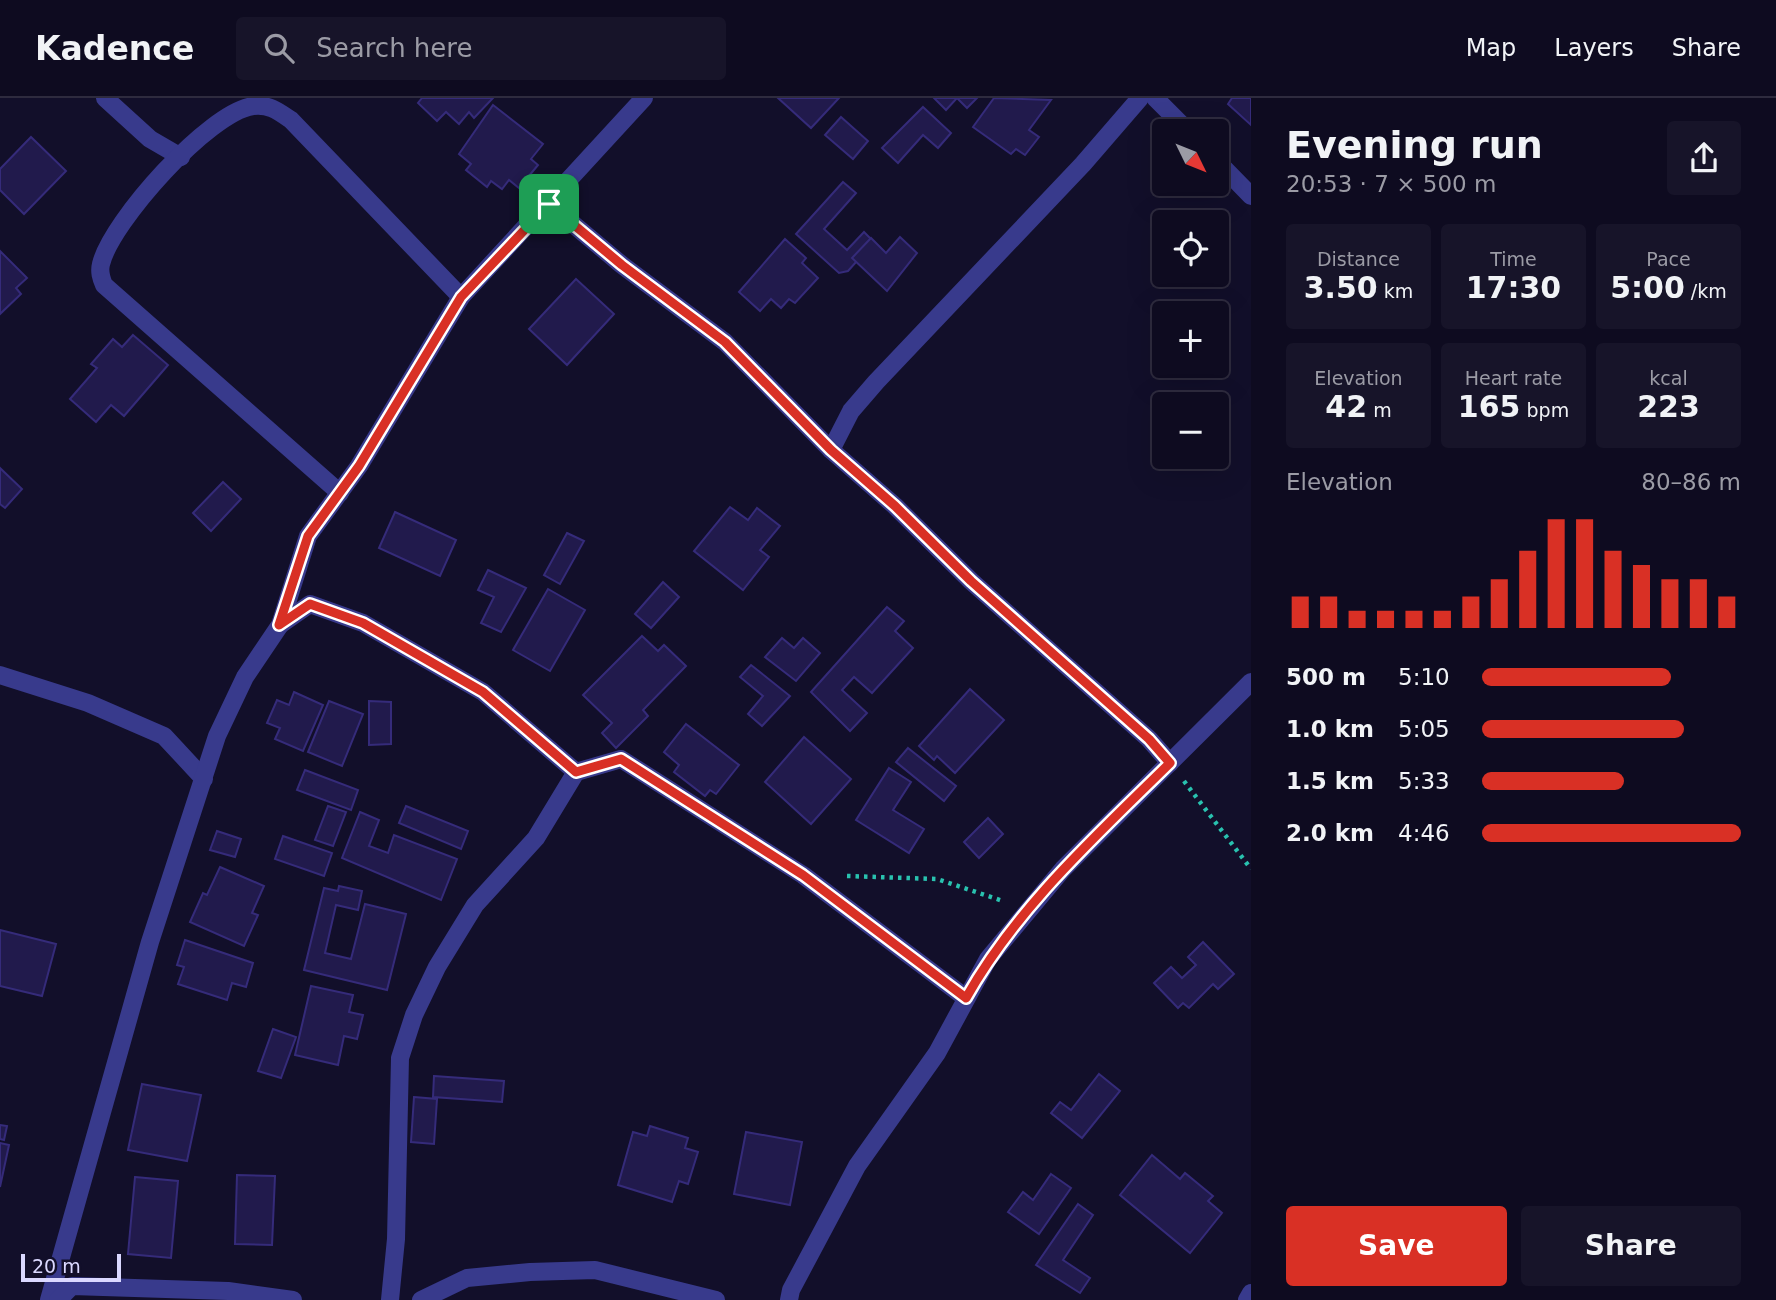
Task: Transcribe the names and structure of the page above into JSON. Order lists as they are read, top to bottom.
{
  "scale_bar": "20 m",
  "north": "bottom right",
  "page": {
    "header": "Kadence",
    "search": "Search here",
    "nav": ["Map", "Layers", "Share"],
    "heading": ["Evening run", "20:53 · 7 × 500 m"],
    "map_buttons": ["+", "−"],
    "stats": [
      ["Distance", "3.50 km"],
      ["Time", "17:30"],
      ["Pace", "5:00 /km"],
      ["Elevation", "42 m"],
      ["Heart rate", "165 bpm"],
      ["kcal", "223"]
    ],
    "chart": ["Elevation", "80–86 m"],
    "list": [
      {
        "name": "500 m",
        "note": "5:10"
      },
      {
        "name": "1.0 km",
        "note": "5:05"
      },
      {
        "name": "1.5 km",
        "note": "5:33"
      },
      {
        "name": "2.0 km",
        "note": "4:46"
      }
    ],
    "buttons": ["Save", "Share"],
    "scale": "20 m"
  }
}
